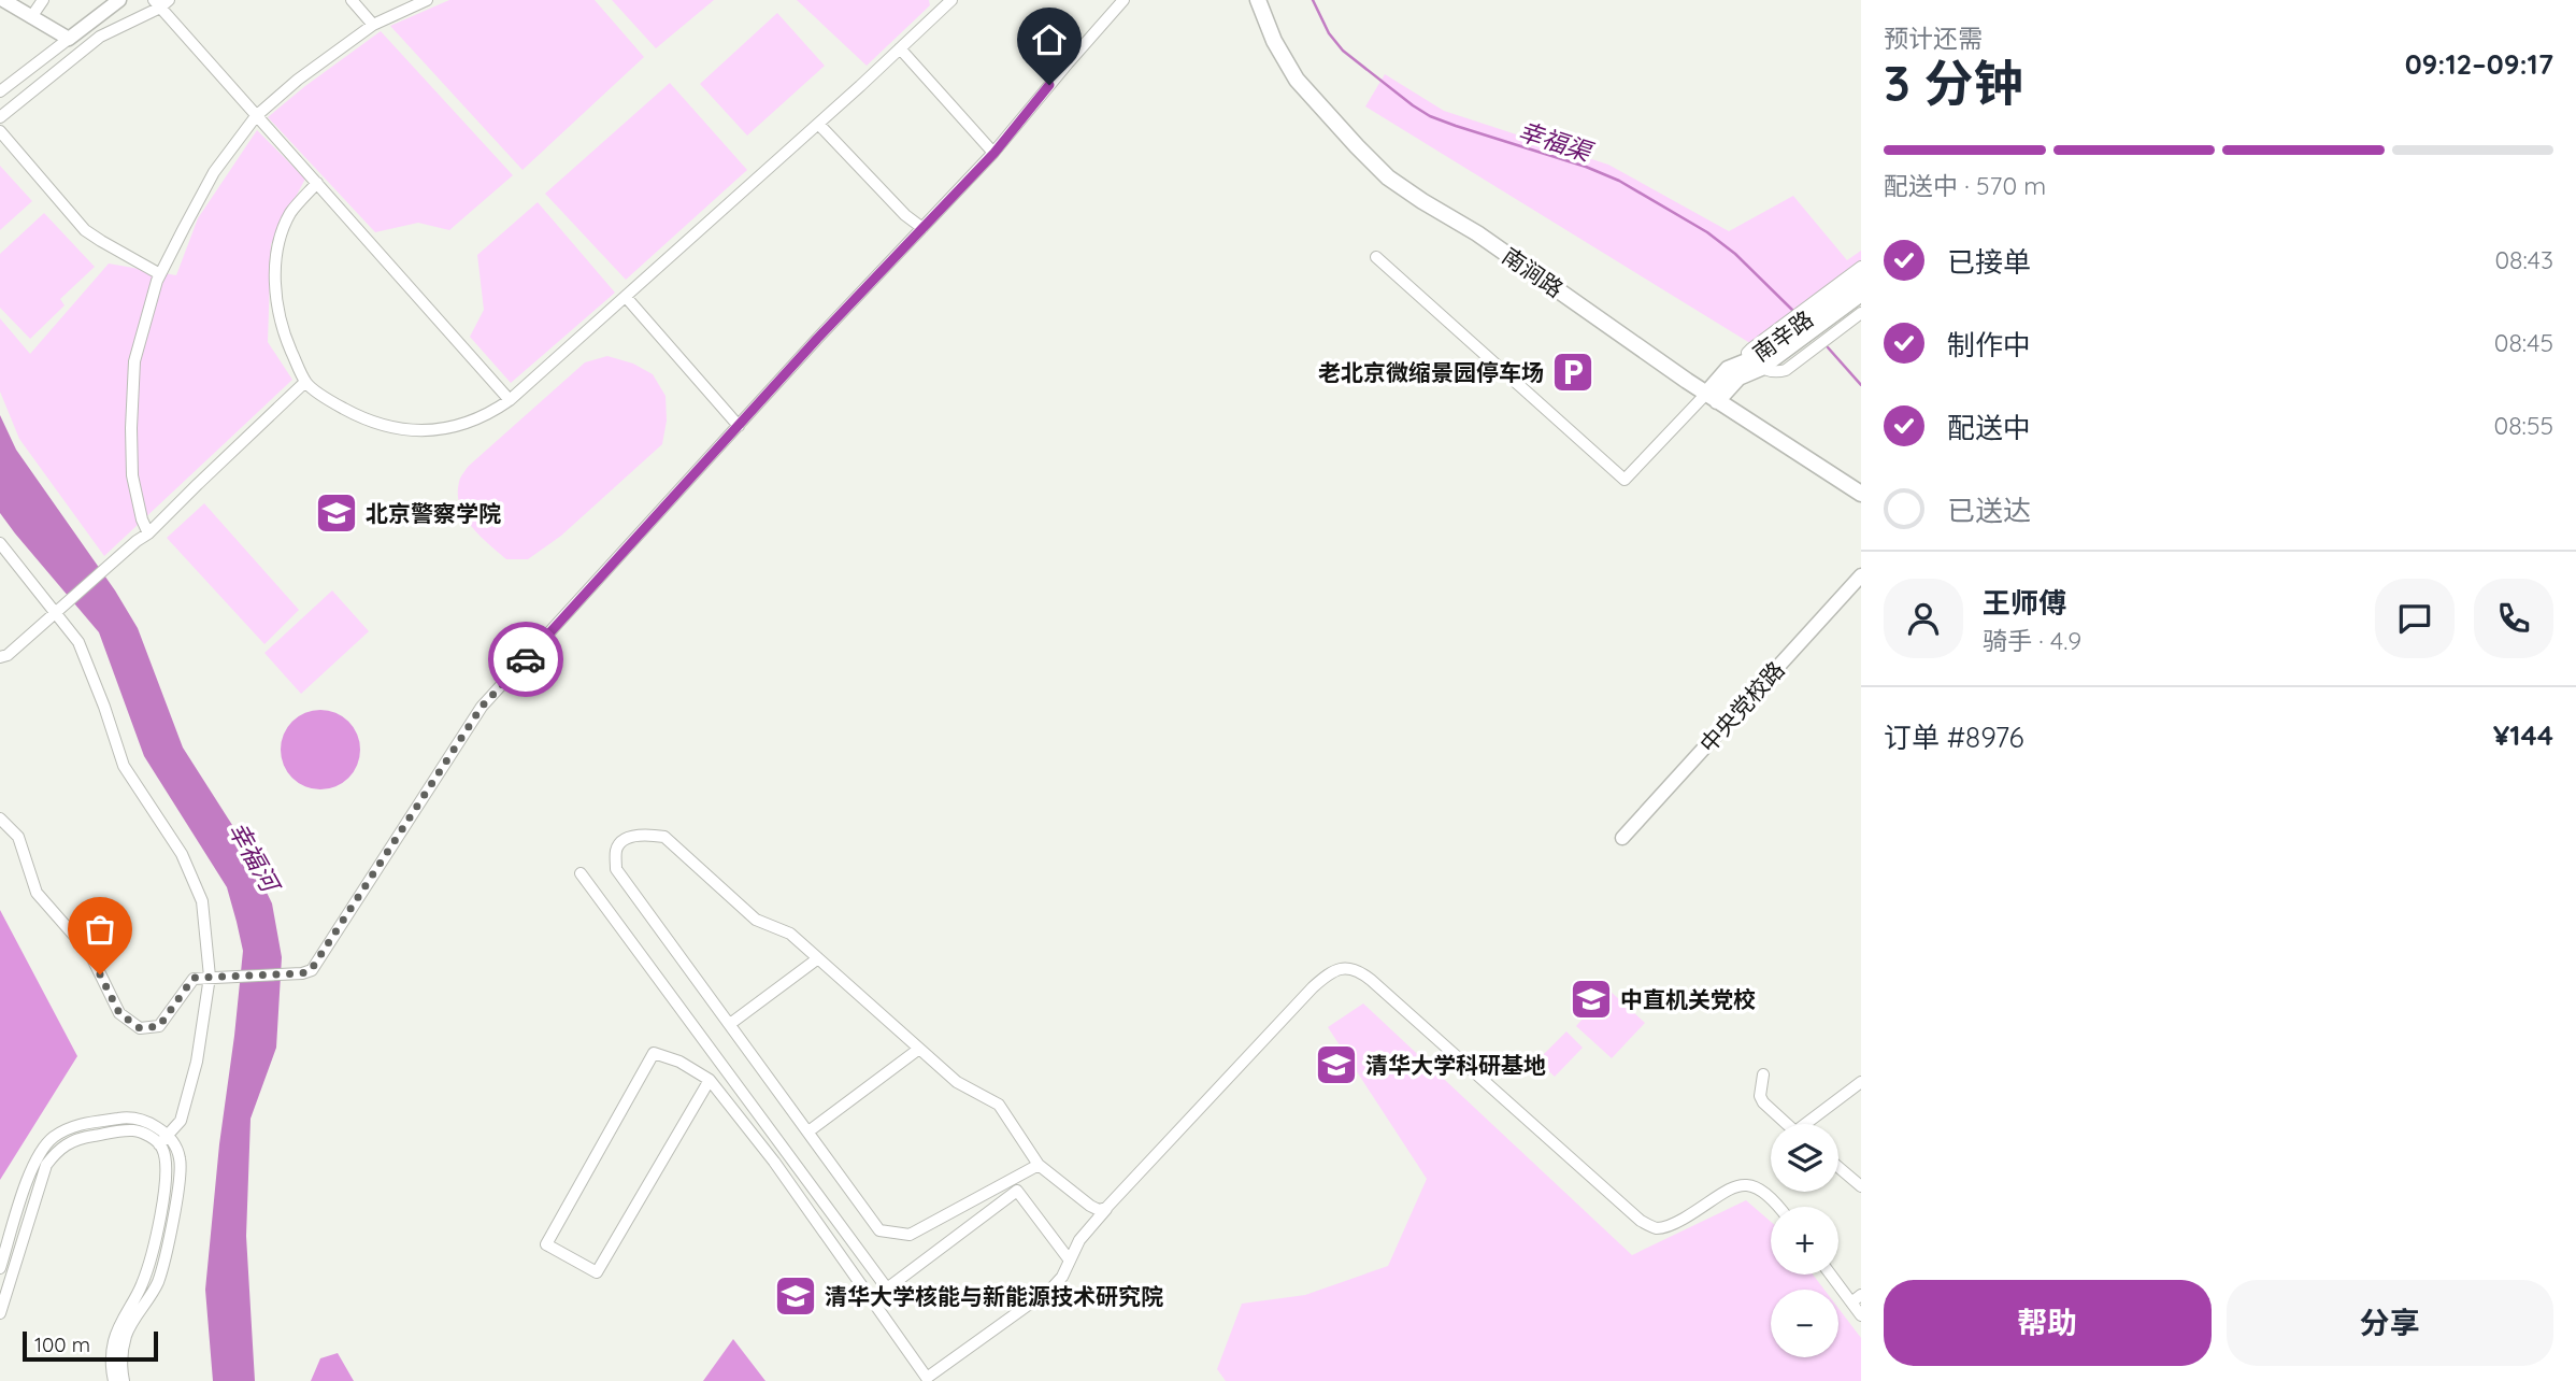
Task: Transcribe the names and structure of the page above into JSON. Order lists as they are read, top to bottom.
{
  "streets": {
    "main road": ["南涧路", "南辛路"],
    "street": ["中央党校路"]
  },
  "crossings": [
    ["南涧路", "南辛路"]
  ],
  "water": ["幸福渠", "幸福河"],
  "places": {
    "parking": ["老北京微缩景园停车场"],
    "school or university": [
      "北京警察学院",
      "中直机关党校",
      "清华大学科研基地",
      "清华大学核能与新能源技术研究院"
    ]
  },
  "scale_bar": "100 m",
  "page": {
    "heading": ["3 分钟", "预计还需", "09:12–09:17"],
    "panel": [
      "王师傅",
      "骑手 · 4.9",
      "订单 #8976",
      "¥144"
    ],
    "bar": "配送中 · 570 m",
    "list": [
      ["已接单", "08:43"],
      ["制作中", "08:45"],
      ["配送中", "08:55"],
      "已送达"
    ],
    "map_buttons": ["+", "−"],
    "buttons": ["帮助", "分享"],
    "scale": "100 m"
  }
}
